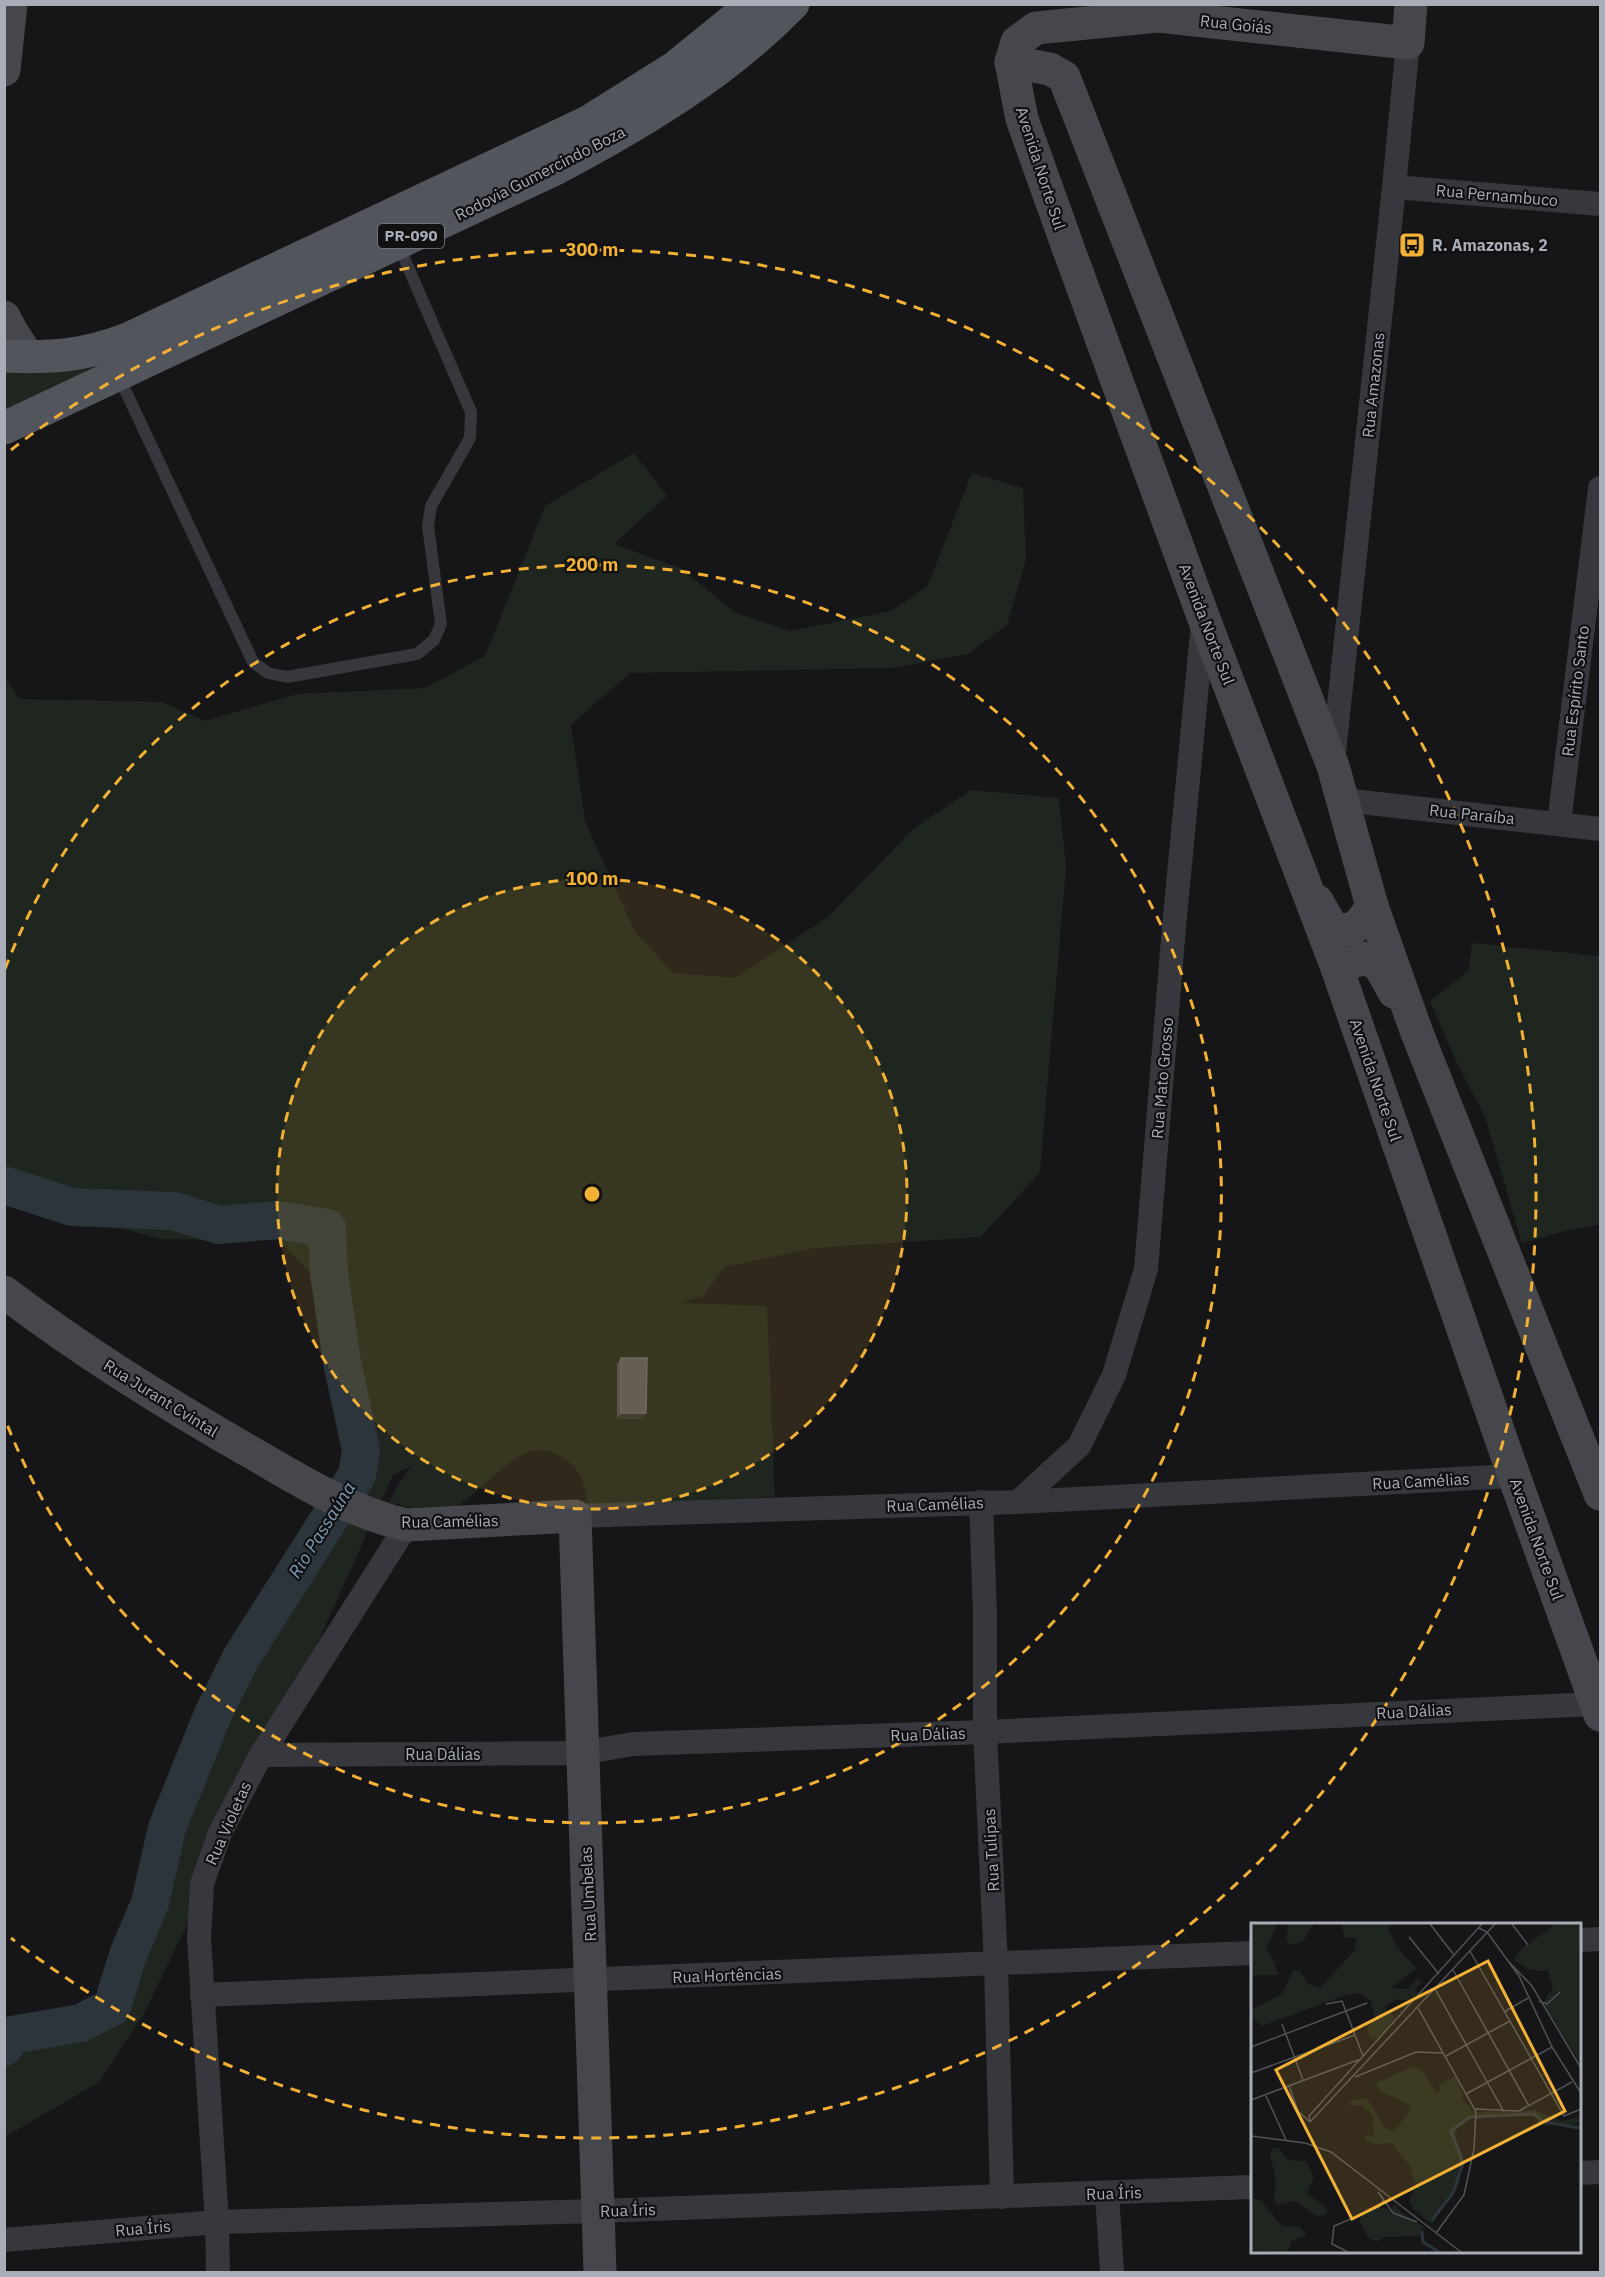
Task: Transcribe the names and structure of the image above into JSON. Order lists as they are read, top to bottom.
{
  "streets": {
    "main road": ["Rodovia Gumercindo Boza", "PR-090"],
    "street": [
      "Rua Goiás",
      "Avenida Norte Sul",
      "Rua Pernambuco",
      "Rua Amazonas",
      "Rua Espírito Santo",
      "Rua Paraíba",
      "Rua Mato Grosso",
      "Rua Jurant Cvintal",
      "Rua Camélias",
      "Rua Dálias",
      "Rua Violetas",
      "Rua Tulipas",
      "Rua Umbelas",
      "Rua Hortências",
      "Rua Íris"
    ]
  },
  "crossings": [
    ["Rua Goiás", "Avenida Norte Sul"],
    ["Rua Goiás", "Rua Amazonas"],
    ["Avenida Norte Sul", "Rua Mato Grosso"],
    ["Avenida Norte Sul", "Rua Camélias"],
    ["Avenida Norte Sul", "Rua Dálias"],
    ["Rua Pernambuco", "Rua Amazonas"],
    ["Rua Espírito Santo", "Rua Paraíba"],
    ["Rua Mato Grosso", "Rua Camélias"],
    ["Rua Jurant Cvintal", "Rua Camélias"],
    ["Rua Camélias", "Rua Violetas"],
    ["Rua Camélias", "Rua Tulipas"],
    ["Rua Camélias", "Rua Umbelas"],
    ["Rua Dálias", "Rua Violetas"],
    ["Rua Dálias", "Rua Tulipas"],
    ["Rua Dálias", "Rua Umbelas"],
    ["Rua Violetas", "Rua Hortências"],
    ["Rua Violetas", "Rua Íris"],
    ["Rua Tulipas", "Rua Hortências"],
    ["Rua Tulipas", "Rua Íris"],
    ["Rua Umbelas", "Rua Hortências"],
    ["Rua Umbelas", "Rua Íris"]
  ],
  "water": ["Rio Passaúna"],
  "places": {
    "bus stop": ["R. Amazonas, 2"]
  },
  "rings": ["300 m", "200 m", "100 m"]
}
